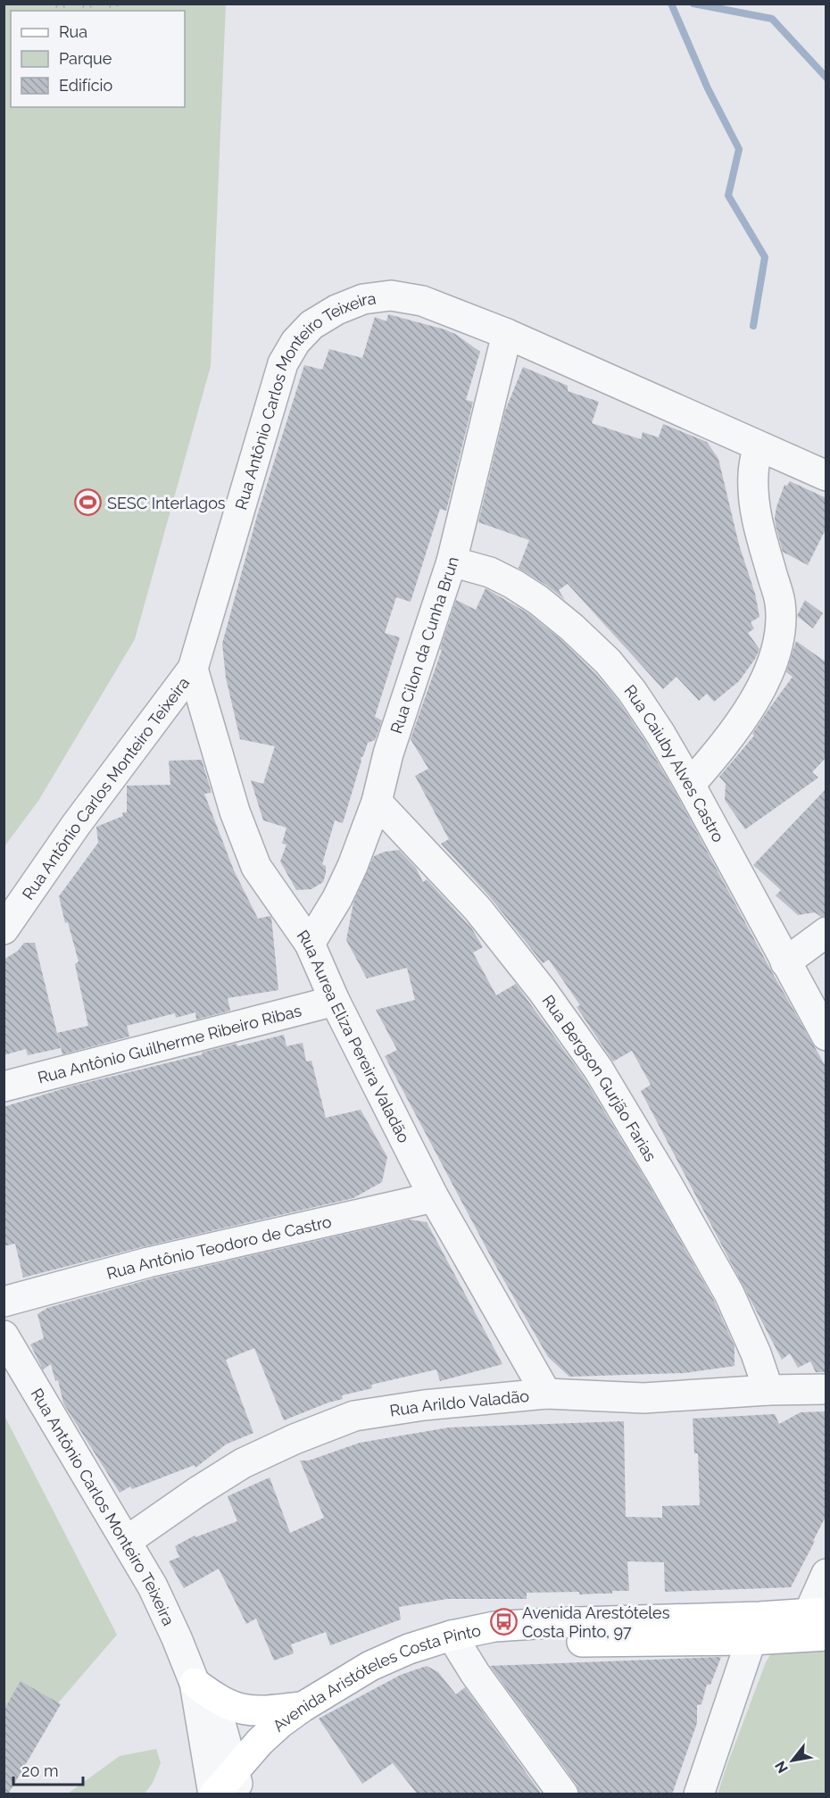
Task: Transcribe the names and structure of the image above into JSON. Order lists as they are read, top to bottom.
{
  "streets": {
    "main road": ["Avenida Aristóteles Costa Pinto"],
    "street": [
      "Rua Antônio Carlos Monteiro Teixeira",
      "Rua Cilon da Cunha Brun",
      "Rua Caiuby Alves Castro",
      "Rua Aurea Eliza Pereira Valadão",
      "Rua Antônio Guilherme Ribeiro Ribas",
      "Rua Bergson Gurjão Farias",
      "Rua Antônio Teodoro de Castro",
      "Rua Arildo Valadão"
    ]
  },
  "crossings": [
    ["Rua Antônio Carlos Monteiro Teixeira", "Rua Cilon da Cunha Brun"],
    ["Rua Antônio Carlos Monteiro Teixeira", "Rua Aurea Eliza Pereira Valadão"],
    ["Rua Antônio Carlos Monteiro Teixeira", "Rua Arildo Valadão"],
    ["Rua Antônio Carlos Monteiro Teixeira", "Avenida Aristóteles Costa Pinto"],
    ["Rua Cilon da Cunha Brun", "Rua Caiuby Alves Castro"],
    ["Rua Cilon da Cunha Brun", "Rua Aurea Eliza Pereira Valadão"],
    ["Rua Cilon da Cunha Brun", "Rua Bergson Gurjão Farias"],
    ["Rua Aurea Eliza Pereira Valadão", "Rua Antônio Guilherme Ribeiro Ribas"],
    ["Rua Aurea Eliza Pereira Valadão", "Rua Antônio Teodoro de Castro"],
    ["Rua Aurea Eliza Pereira Valadão", "Rua Arildo Valadão"],
    ["Rua Bergson Gurjão Farias", "Rua Arildo Valadão"]
  ],
  "places": {
    "sports": ["SESC Interlagos"],
    "bus stop": ["Avenida Arestóteles Costa Pinto, 97"]
  },
  "legend": ["Rua", "Parque", "Edifício"],
  "scale_bar": "20 m",
  "north": "bottom left"
}
